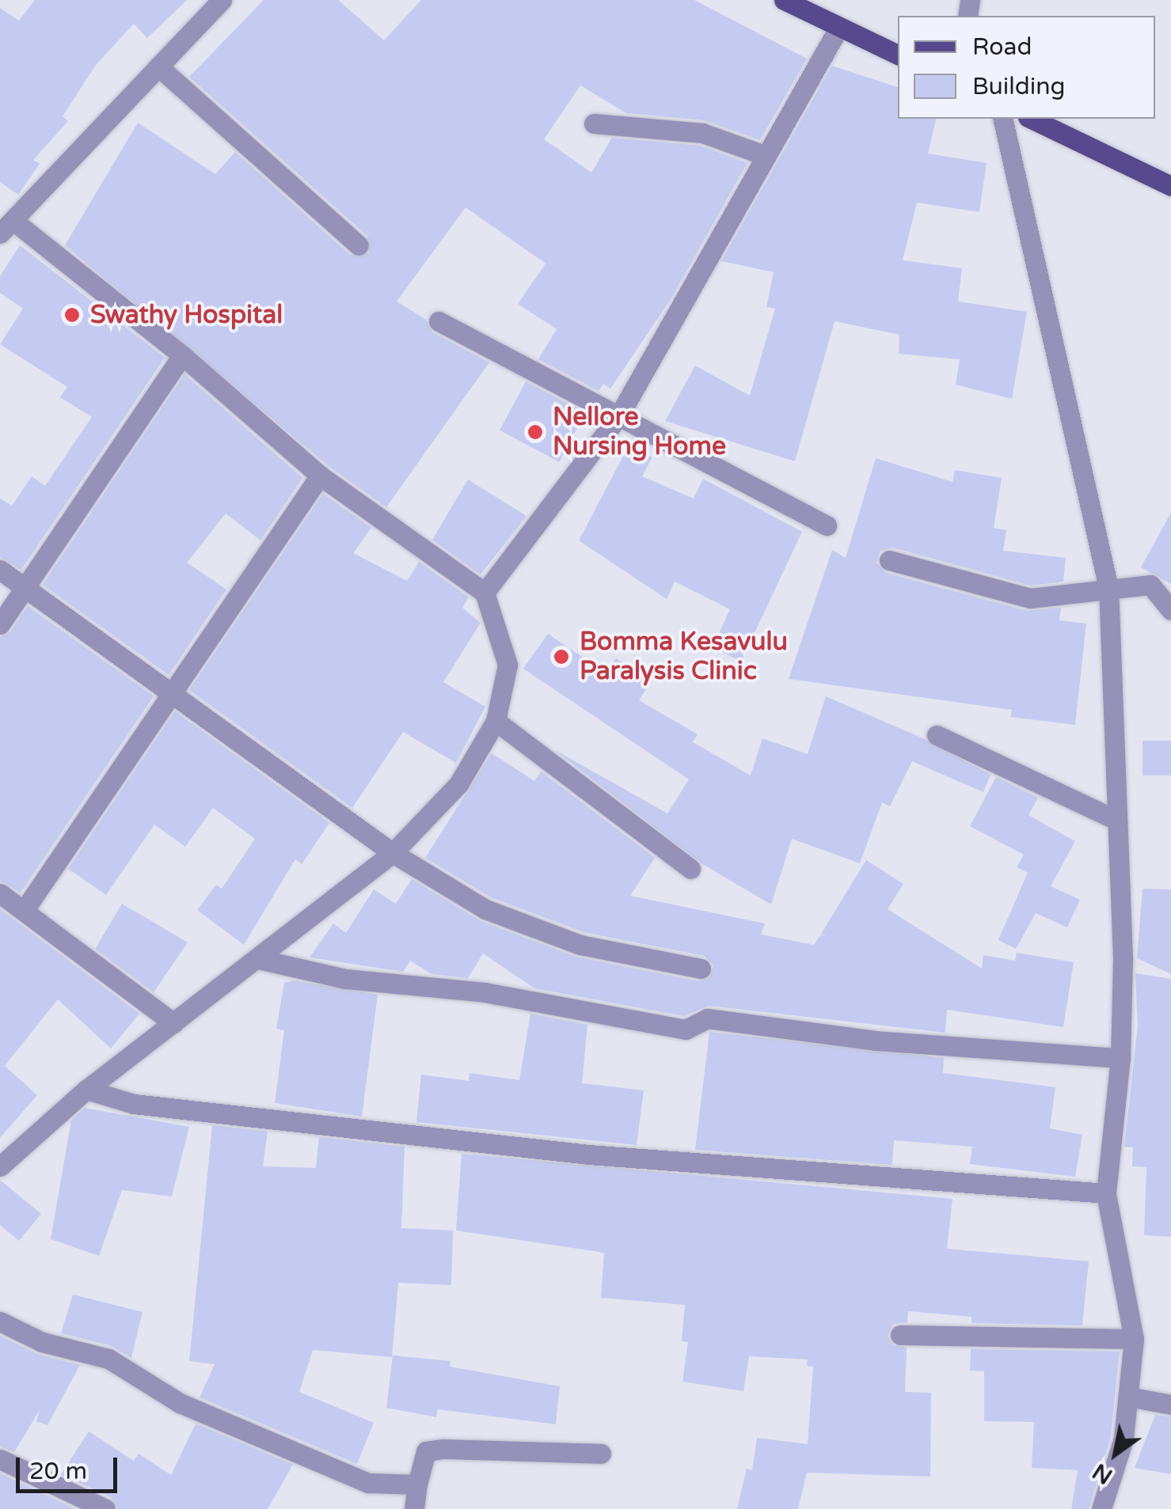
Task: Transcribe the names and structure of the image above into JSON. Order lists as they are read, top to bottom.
{
  "places": ["Swathy Hospital", "Nellore Nursing Home", "Bomma Kesavulu Paralysis Clinic"],
  "legend": ["Road", "Building"],
  "scale_bar": "20 m",
  "north": "bottom left"
}
